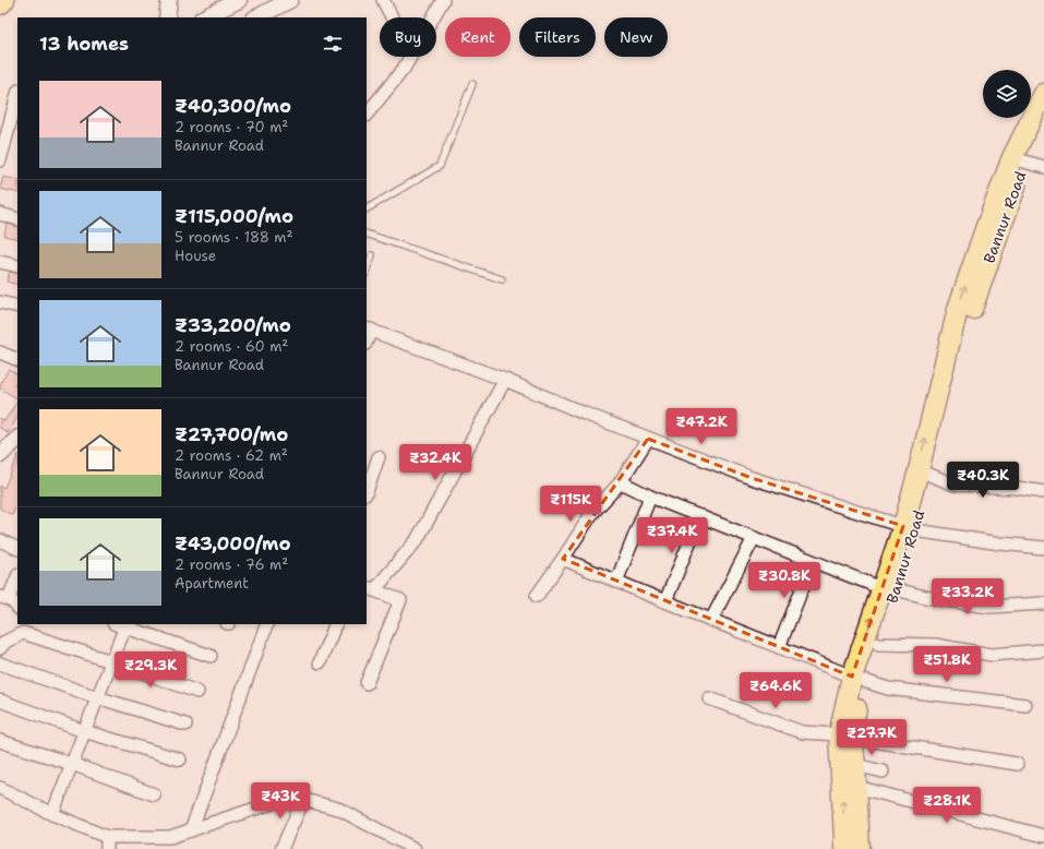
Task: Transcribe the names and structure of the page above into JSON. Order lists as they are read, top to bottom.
{
  "streets": {
    "main road": ["Bannur Road"]
  },
  "page": {
    "chip": [
      "Buy",
      "Rent",
      "Filters",
      "New"
    ],
    "heading": "13 homes",
    "list": [
      {
        "name": "₹40,300/mo",
        "note": "2 rooms · 70 m² · Bannur Road"
      },
      {
        "name": "₹115,000/mo",
        "note": "5 rooms · 188 m² · House"
      },
      {
        "name": "₹33,200/mo",
        "note": "2 rooms · 60 m² · Bannur Road"
      },
      {
        "name": "₹27,700/mo",
        "note": "2 rooms · 62 m² · Bannur Road"
      },
      {
        "name": "₹43,000/mo",
        "note": "2 rooms · 76 m² · Apartment"
      }
    ],
    "price": [
      "₹47.2K",
      "₹32.4K",
      "₹40.3K",
      "₹115K",
      "₹37.4K",
      "₹30.8K",
      "₹33.2K",
      "₹51.8K",
      "₹29.3K",
      "₹64.6K",
      "₹27.7K",
      "₹43K",
      "₹28.1K"
    ]
  }
}
